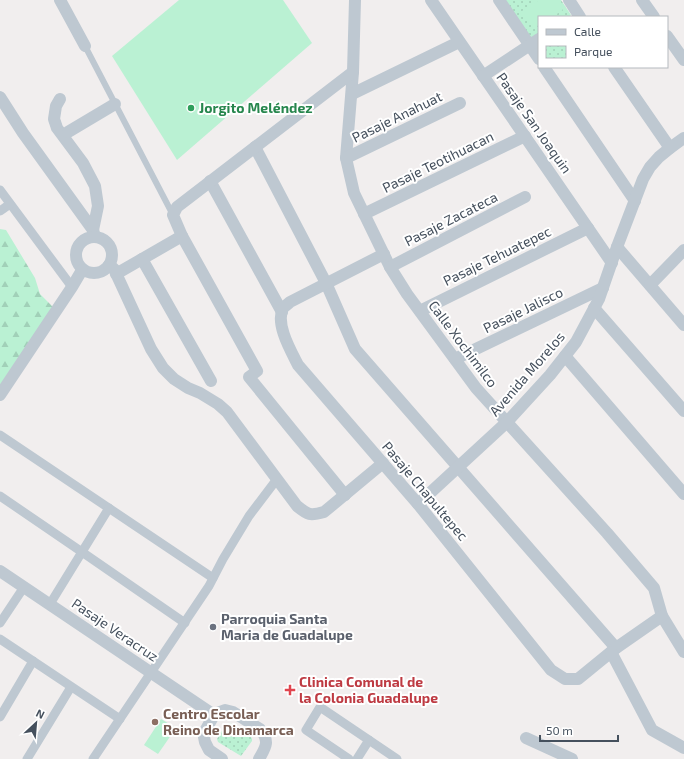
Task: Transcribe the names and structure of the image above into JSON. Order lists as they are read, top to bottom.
{
  "streets": {
    "street": [
      "Pasaje Anahuat",
      "Pasaje San Joaquin",
      "Pasaje Teotihuacan",
      "Pasaje Zacateca",
      "Pasaje Tehuatepec",
      "Pasaje Jalisco",
      "Calle Xochimilco",
      "Avenida Morelos",
      "Pasaje Chapultepec",
      "Pasaje Veracruz"
    ]
  },
  "crossings": [
    ["Pasaje Anahuat", "Calle Xochimilco"],
    ["Pasaje San Joaquin", "Pasaje Teotihuacan"],
    ["Pasaje San Joaquin", "Pasaje Tehuatepec"],
    ["Pasaje San Joaquin", "Avenida Morelos"],
    ["Pasaje Teotihuacan", "Calle Xochimilco"],
    ["Pasaje Zacateca", "Calle Xochimilco"],
    ["Pasaje Tehuatepec", "Calle Xochimilco"],
    ["Pasaje Jalisco", "Calle Xochimilco"],
    ["Pasaje Jalisco", "Avenida Morelos"],
    ["Calle Xochimilco", "Avenida Morelos"],
    ["Calle Xochimilco", "Pasaje Chapultepec"],
    ["Avenida Morelos", "Pasaje Chapultepec"]
  ],
  "places": {
    "other": ["Jorgito Meléndez", "Parroquia Santa Maria de Guadalupe", "Centro Escolar Reino de Dinamarca"],
    "health": ["Clinica Comunal de la Colonia Guadalupe"]
  },
  "legend": ["Calle", "Parque"],
  "scale_bar": "50 m",
  "north": "top right"
}
